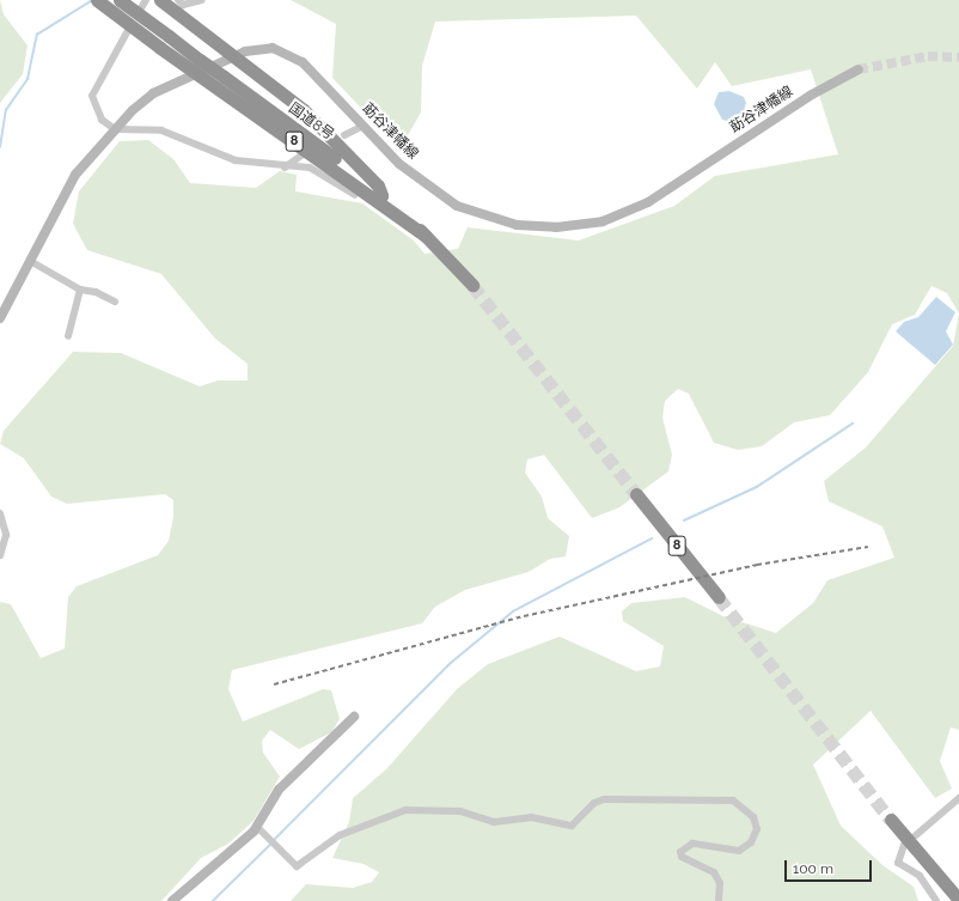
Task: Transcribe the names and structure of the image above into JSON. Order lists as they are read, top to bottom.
{
  "streets": {
    "highway": ["国道8号", "8"],
    "main road": ["莇谷津幡線"]
  },
  "crossings": [
    ["莇谷津幡線", "8"],
    ["国道8号", "8"]
  ],
  "scale_bar": "100 m"
}
